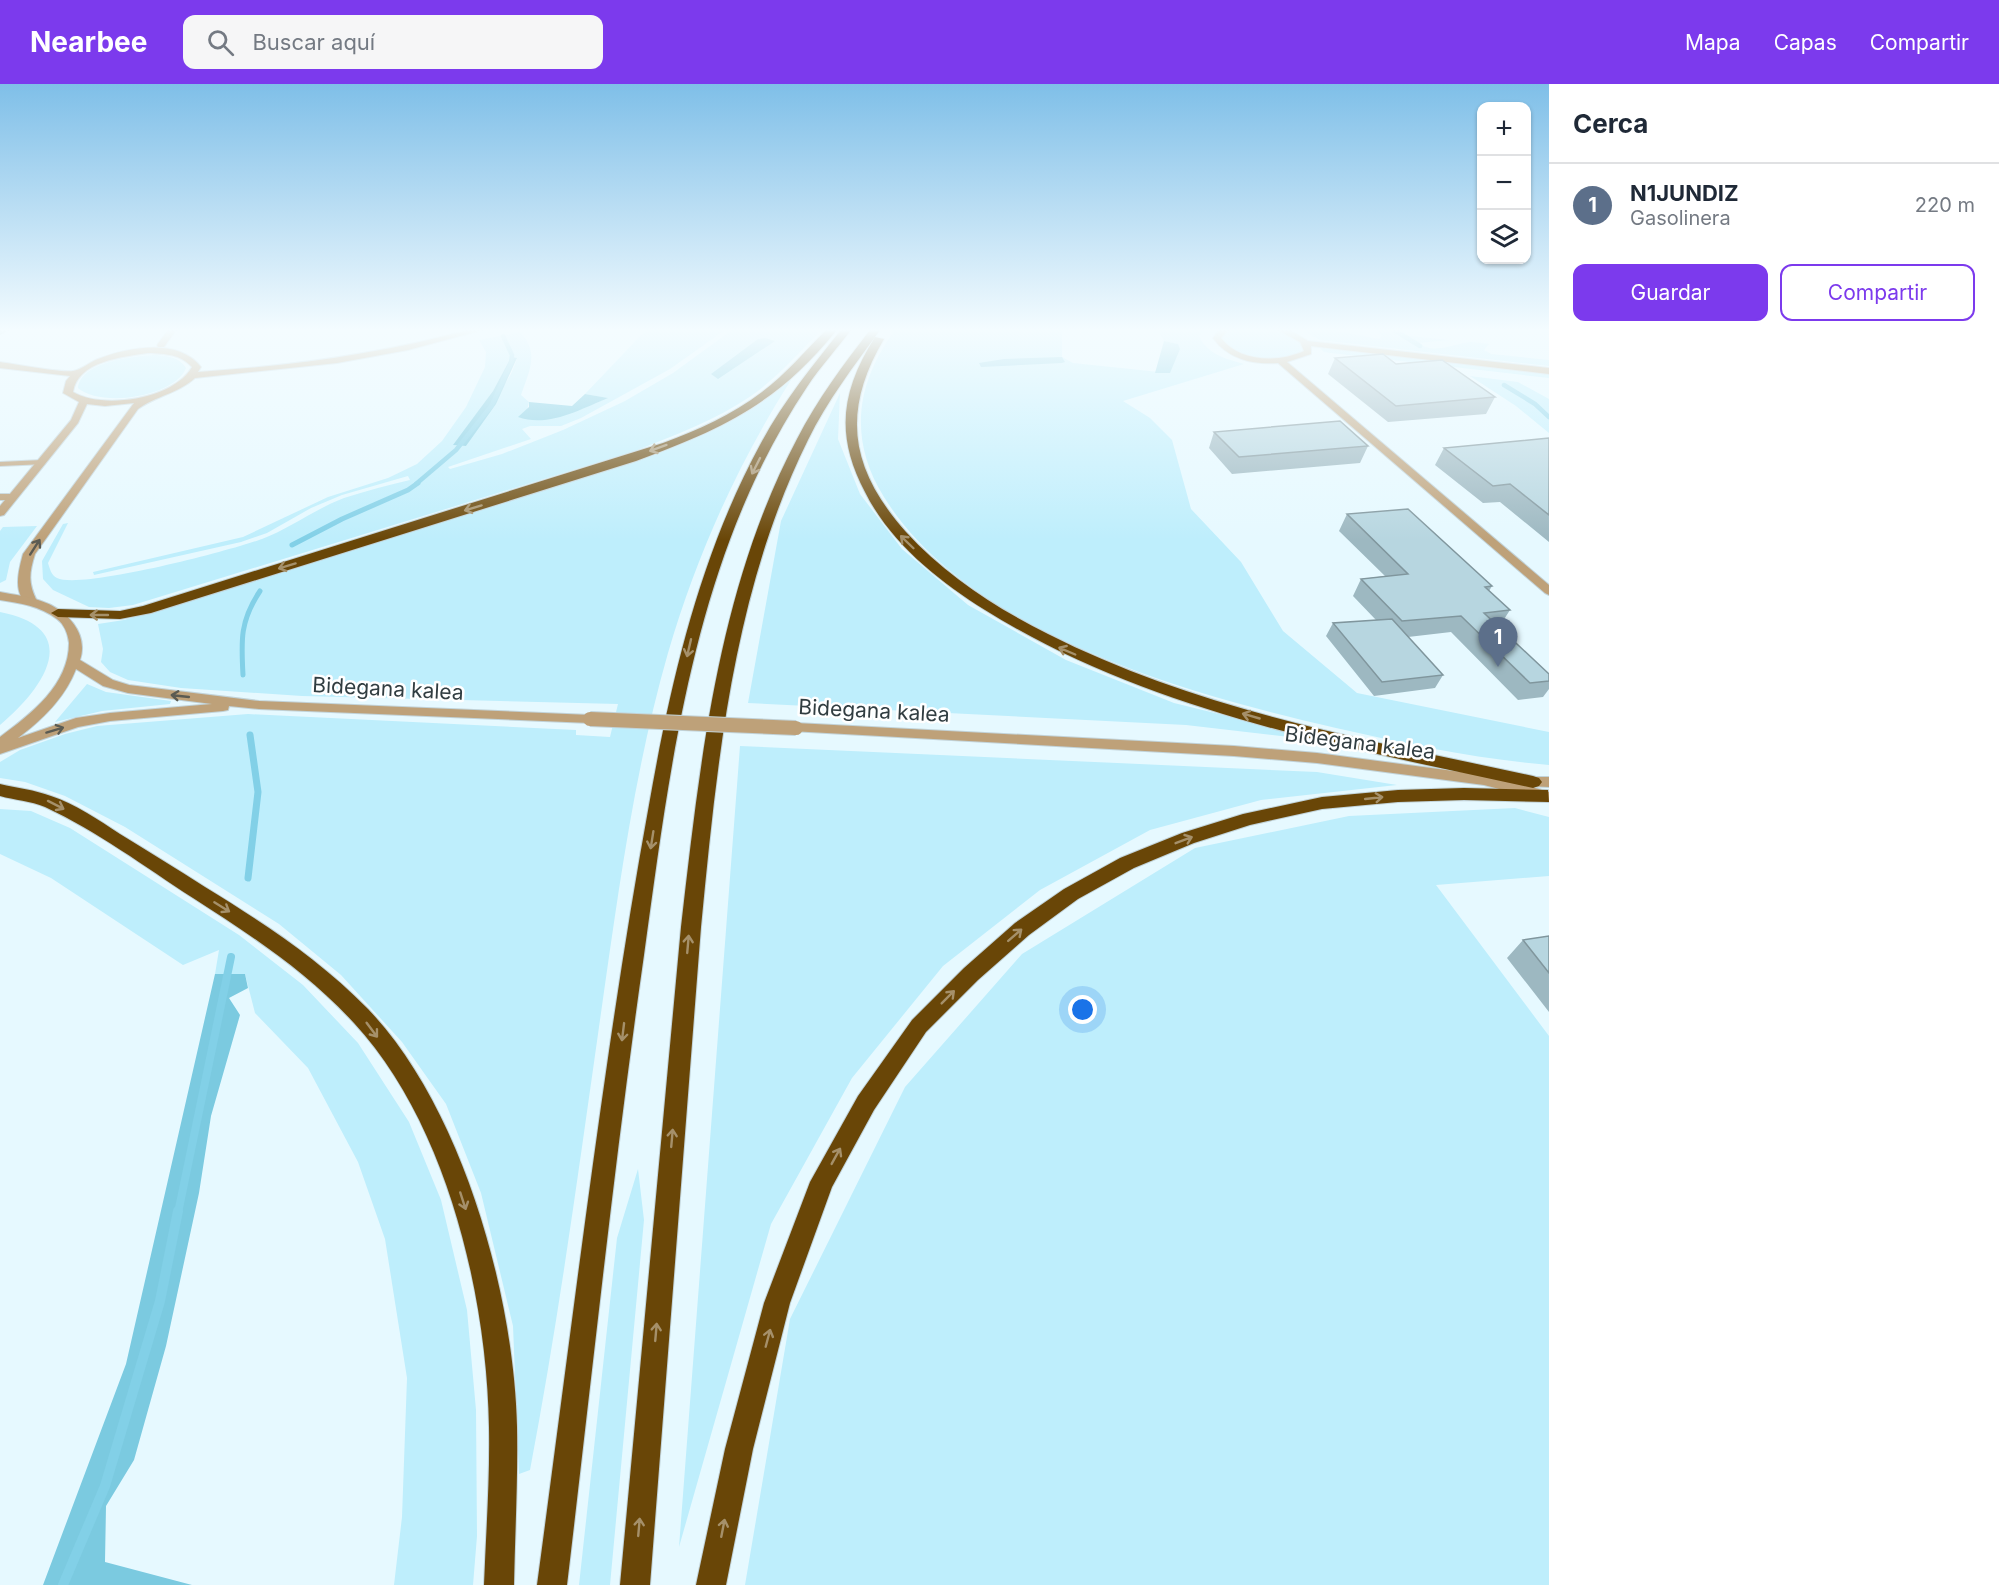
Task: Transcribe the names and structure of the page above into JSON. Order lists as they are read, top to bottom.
{
  "streets": {
    "street": ["Bidegana kalea"]
  },
  "page": {
    "header": "Nearbee",
    "search": "Buscar aquí",
    "nav": ["Mapa", "Capas", "Compartir"],
    "heading": "Cerca",
    "map_buttons": ["+", "−"],
    "list": [
      {
        "mark": "1",
        "name": "N1JUNDIZ",
        "note": "Gasolinera",
        "value": "220 m"
      }
    ],
    "buttons": ["Guardar", "Compartir"],
    "pins": "1"
  }
}
